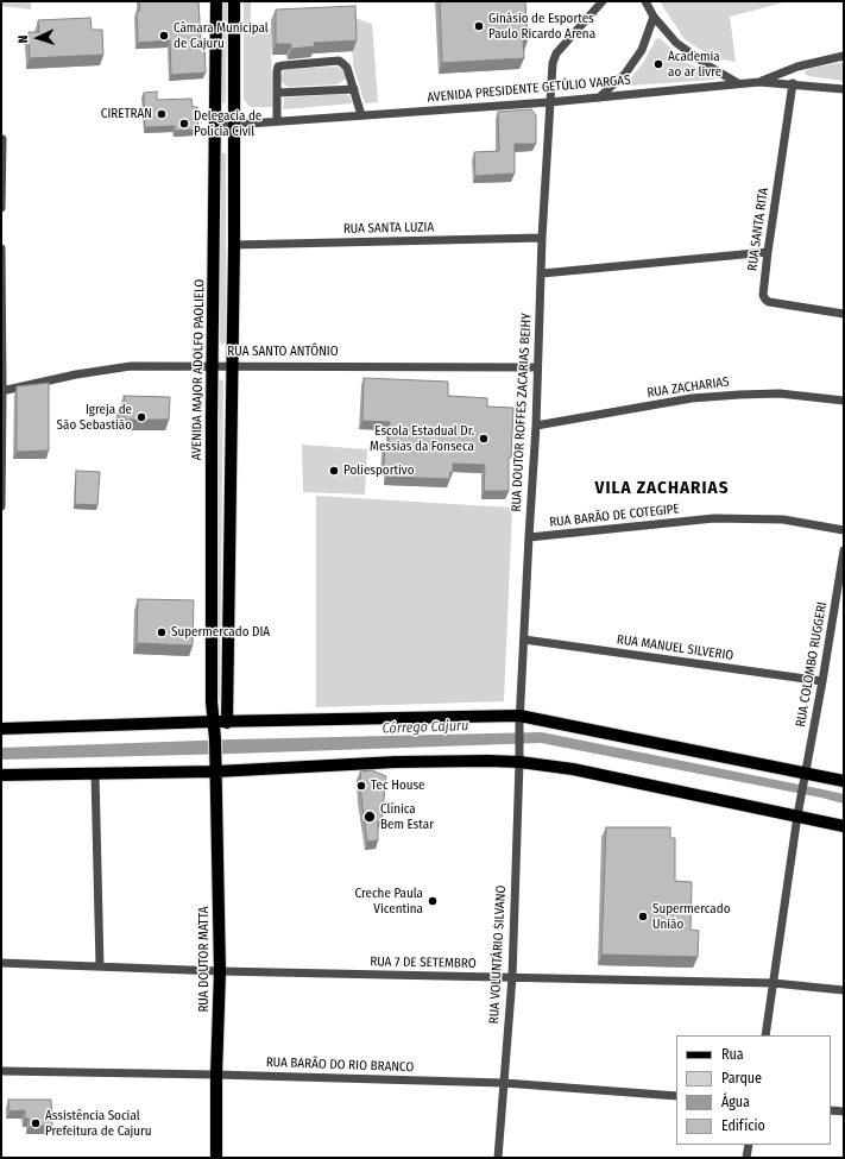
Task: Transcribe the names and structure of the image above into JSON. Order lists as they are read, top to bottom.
{
  "streets": {
    "main road": ["AVENIDA MAJOR ADOLFO PAOLIELO", "RUA DOUTOR MATTA"],
    "street": [
      "AVENIDA PRESIDENTE GETÚLIO VARGAS",
      "RUA SANTA LUZIA",
      "RUA SANTA RITA",
      "RUA SANTO ANTÔNIO",
      "RUA ZACHARIAS",
      "RUA DOUTOR ROFFES ZACARIAS BEIHY",
      "RUA BARÃO DE COTEGIPE",
      "RUA MANUEL SILVERIO",
      "RUA COLOMBO RUGGERI",
      "RUA VOLUNTÁRIO SILVANO",
      "RUA 7 DE SETEMBRO",
      "RUA BARÃO DO RIO BRANCO"
    ]
  },
  "crossings": [
    ["AVENIDA PRESIDENTE GETÚLIO VARGAS", "RUA SANTA RITA"],
    ["AVENIDA PRESIDENTE GETÚLIO VARGAS", "AVENIDA MAJOR ADOLFO PAOLIELO"],
    ["AVENIDA PRESIDENTE GETÚLIO VARGAS", "RUA DOUTOR ROFFES ZACARIAS BEIHY"],
    ["RUA SANTA LUZIA", "RUA DOUTOR ROFFES ZACARIAS BEIHY"],
    ["RUA SANTO ANTÔNIO", "AVENIDA MAJOR ADOLFO PAOLIELO"],
    ["RUA SANTO ANTÔNIO", "RUA DOUTOR ROFFES ZACARIAS BEIHY"],
    ["AVENIDA MAJOR ADOLFO PAOLIELO", "RUA DOUTOR MATTA"],
    ["RUA ZACHARIAS", "RUA DOUTOR ROFFES ZACARIAS BEIHY"],
    ["RUA DOUTOR ROFFES ZACARIAS BEIHY", "RUA BARÃO DE COTEGIPE"],
    ["RUA DOUTOR ROFFES ZACARIAS BEIHY", "RUA MANUEL SILVERIO"],
    ["RUA DOUTOR ROFFES ZACARIAS BEIHY", "RUA VOLUNTÁRIO SILVANO"],
    ["RUA MANUEL SILVERIO", "RUA COLOMBO RUGGERI"],
    ["RUA COLOMBO RUGGERI", "RUA 7 DE SETEMBRO"],
    ["RUA VOLUNTÁRIO SILVANO", "RUA 7 DE SETEMBRO"],
    ["RUA VOLUNTÁRIO SILVANO", "RUA BARÃO DO RIO BRANCO"],
    ["RUA DOUTOR MATTA", "RUA 7 DE SETEMBRO"],
    ["RUA DOUTOR MATTA", "RUA BARÃO DO RIO BRANCO"]
  ],
  "districts": ["VILA ZACHARIAS"],
  "water": ["Córrego Cajuru"],
  "places": [
    "Ginásio de Esportes Paulo Ricardo Arena",
    "Câmara Municipal de Cajuru",
    "Academia ao ar livre",
    "CIRETRAN",
    "Delegacia de Polícia Civil",
    "Igreja de São Sebastião",
    "Escola Estadual Dr. Messias da Fonseca",
    "Poliesportivo",
    "Supermercado DIA",
    "Tec House",
    "Clínica Bem Estar",
    "Creche Paula Vicentina",
    "Supermercado União",
    "Assistência Social Prefeitura de Cajuru"
  ],
  "legend": [
    "Rua",
    "Parque",
    "Água",
    "Edifício"
  ],
  "north": "left"
}
